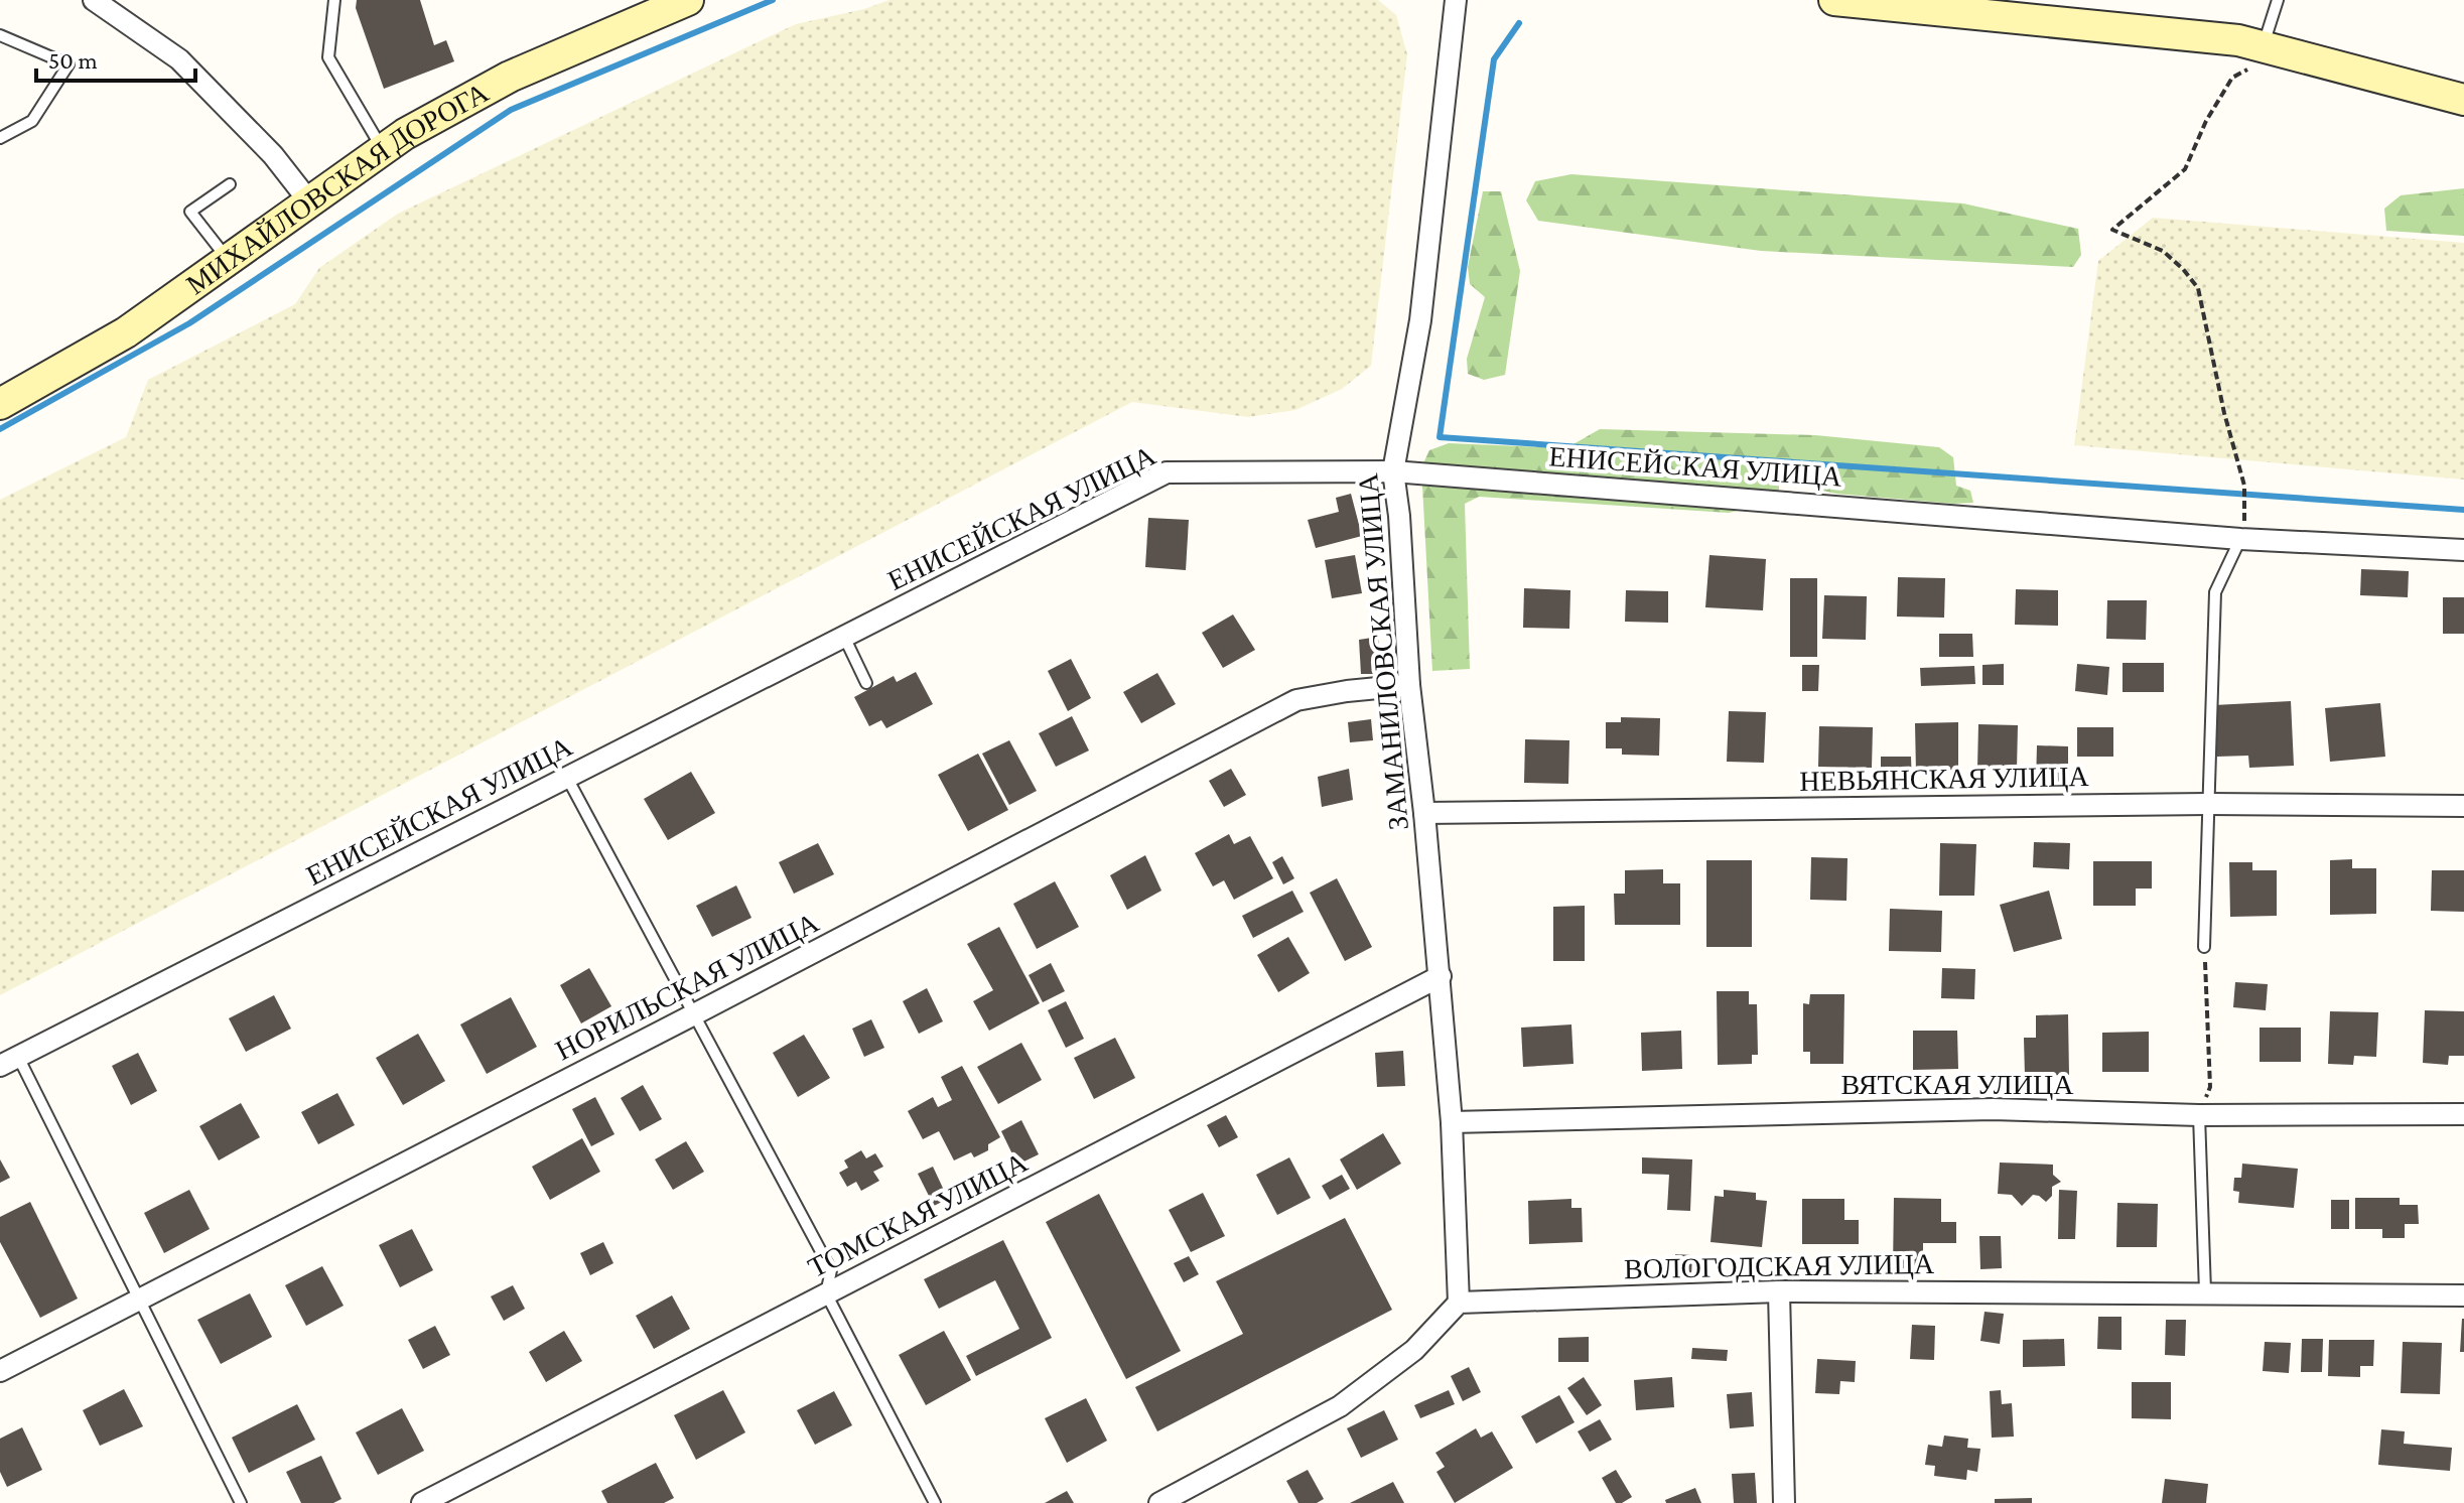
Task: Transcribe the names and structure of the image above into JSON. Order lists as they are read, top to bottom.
{
  "streets": {
    "street": [
      "МИХАЙЛОВСКАЯ ДОРОГА",
      "ЕНИСЕЙСКАЯ УЛИЦА",
      "ЗАМАНИЛОВСКАЯ УЛИЦА",
      "НЕВЬЯНСКАЯ УЛИЦА",
      "НОРИЛЬСКАЯ УЛИЦА",
      "ВЯТСКАЯ УЛИЦА",
      "ТОМСКАЯ УЛИЦА",
      "ВОЛОГОДСКАЯ УЛИЦА"
    ]
  },
  "crossings": [
    ["ЕНИСЕЙСКАЯ УЛИЦА", "ЗАМАНИЛОВСКАЯ УЛИЦА"],
    ["ЗАМАНИЛОВСКАЯ УЛИЦА", "НЕВЬЯНСКАЯ УЛИЦА"],
    ["ЗАМАНИЛОВСКАЯ УЛИЦА", "НОРИЛЬСКАЯ УЛИЦА"],
    ["ЗАМАНИЛОВСКАЯ УЛИЦА", "ВЯТСКАЯ УЛИЦА"],
    ["ЗАМАНИЛОВСКАЯ УЛИЦА", "ТОМСКАЯ УЛИЦА"],
    ["ЗАМАНИЛОВСКАЯ УЛИЦА", "ВОЛОГОДСКАЯ УЛИЦА"]
  ],
  "scale_bar": "50 m"
}
